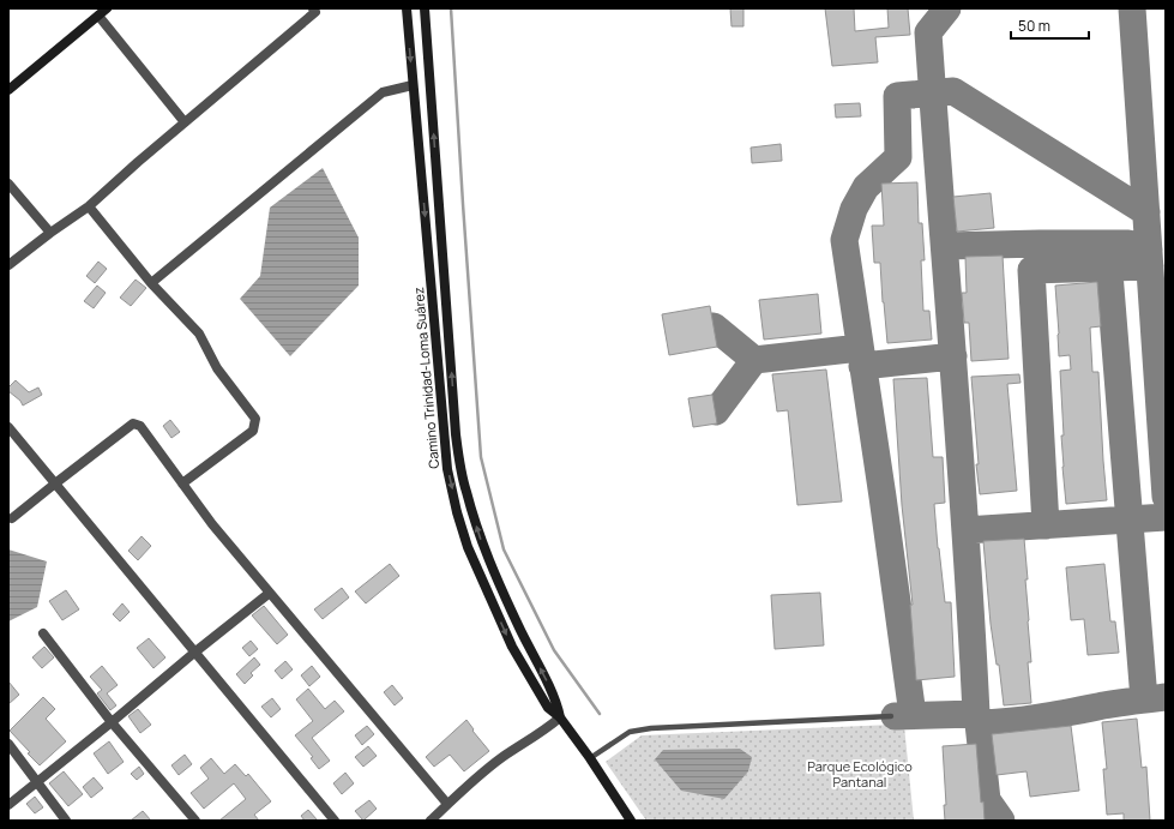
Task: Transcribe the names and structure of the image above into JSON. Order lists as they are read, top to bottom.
{
  "streets": {
    "street": ["Camino Trinidad-Loma Suárez"]
  },
  "parks": ["Parque Ecológico Pantanal"],
  "scale_bar": "50 m"
}
